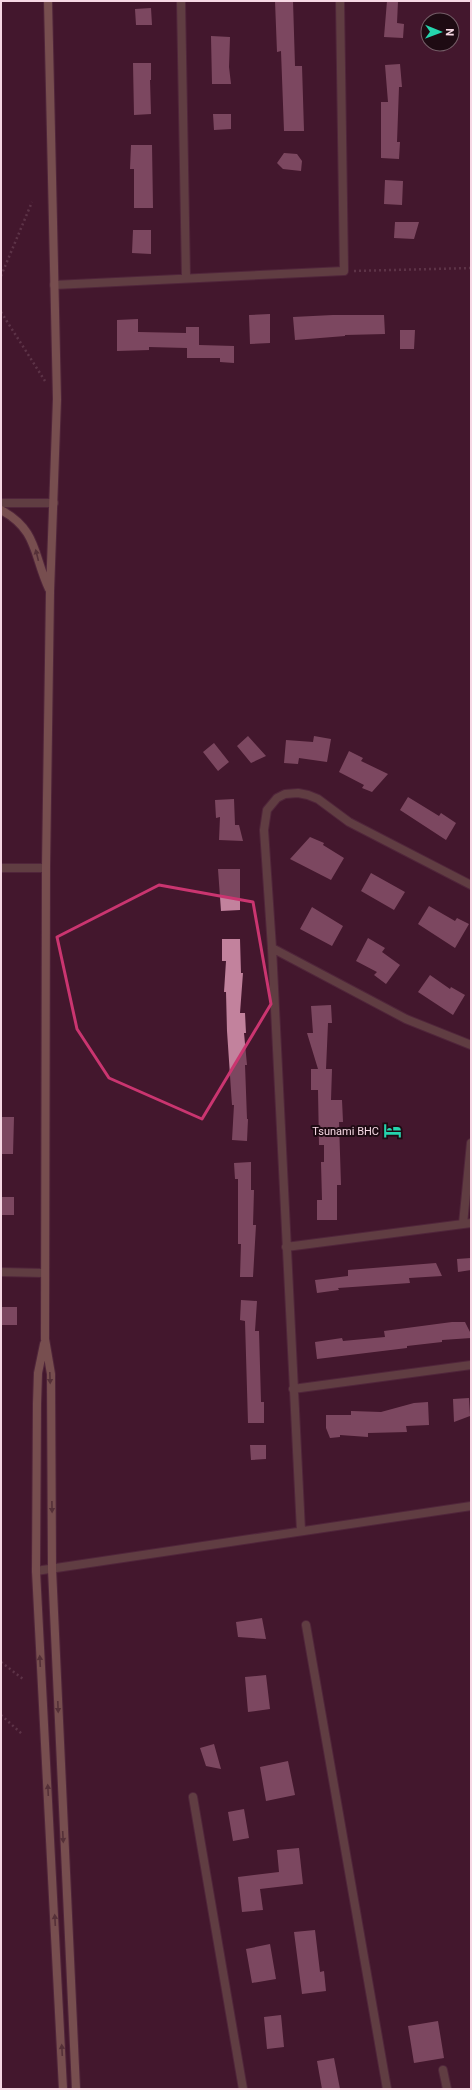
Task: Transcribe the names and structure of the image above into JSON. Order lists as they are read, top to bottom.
{
  "places": {
    "hotel": ["Tsunami BHC"]
  },
  "north": "right"
}
